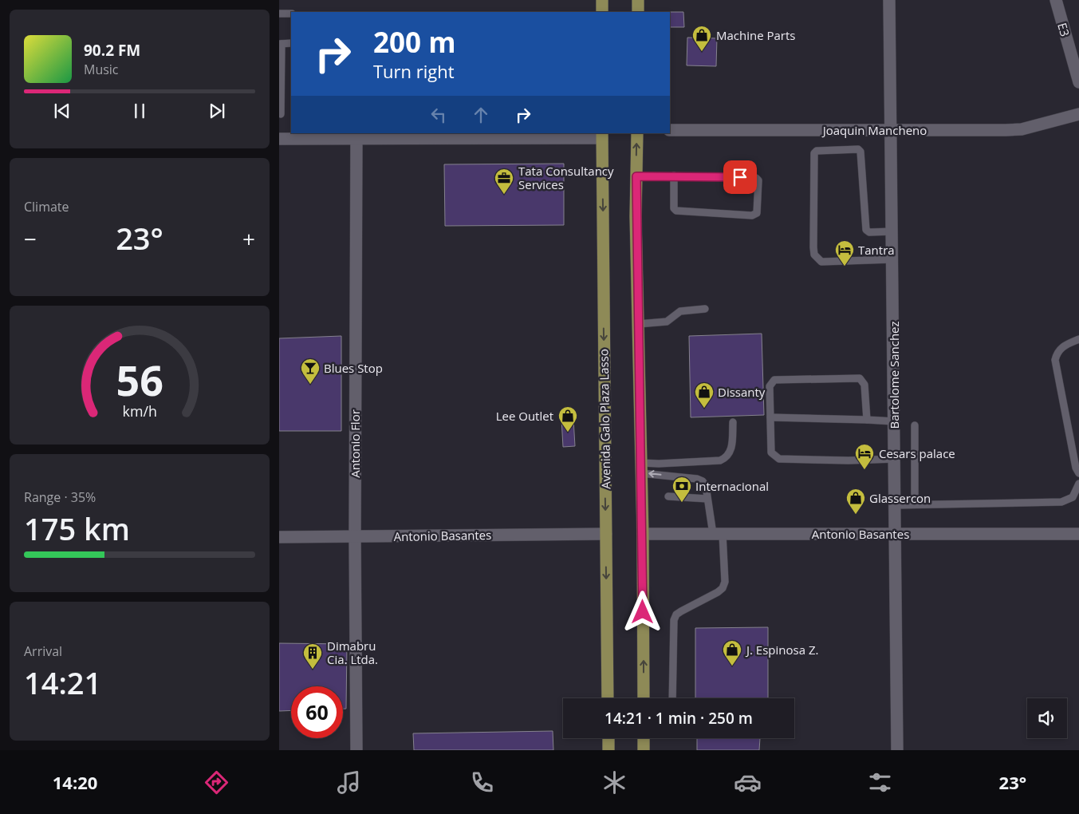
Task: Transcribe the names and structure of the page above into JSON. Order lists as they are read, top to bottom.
{
  "streets": {
    "main road": ["Avenida Galo Plaza Lasso"],
    "street": [
      "E3",
      "Joaquin Mancheno",
      "Bartolome Sanchez",
      "Antonio Flor",
      "Antonio Basantes"
    ]
  },
  "crossings": [
    ["Joaquin Mancheno", "Bartolome Sanchez"],
    ["Bartolome Sanchez", "Antonio Basantes"],
    ["Avenida Galo Plaza Lasso", "Antonio Basantes"],
    ["Antonio Flor", "Antonio Basantes"]
  ],
  "places": {
    "shop": [
      "Machine Parts",
      "Dissanty",
      "Lee Outlet",
      "Glassercon",
      "J. Espinosa Z."
    ],
    "office": ["Tata Consultancy Services"],
    "hotel": ["Tantra", "Cesars palace"],
    "bar": ["Blues Stop"],
    "bank": ["Internacional"],
    "building": ["Dimabru Cia. Ltda."]
  },
  "page": {
    "turn": ["200 m", "Turn right"],
    "song": ["90.2 FM", "Music"],
    "tile": [
      "Climate",
      ["Range · 35%", "175 km"],
      ["Arrival", "14:21"]
    ],
    "heat": ["−", "23°", "+"],
    "limit": "60",
    "trip": "14:21 · 1 min · 250 m",
    "tabs": ["14:20", "23°"],
    "gauge": ["56", "km/h"]
  }
}
